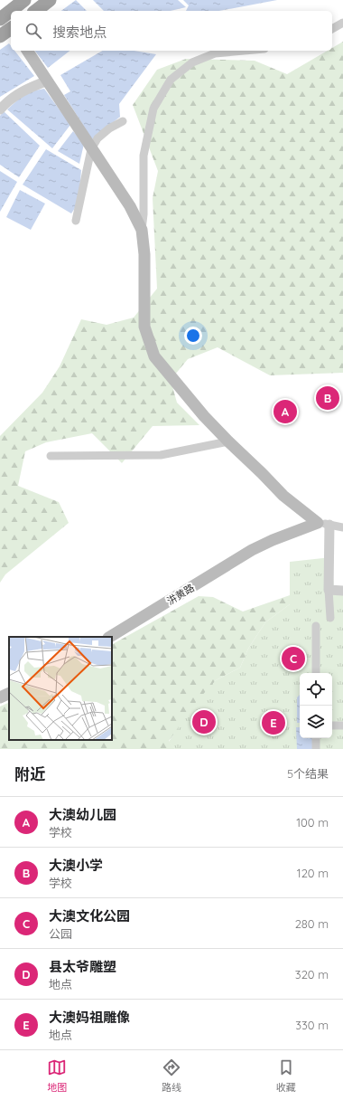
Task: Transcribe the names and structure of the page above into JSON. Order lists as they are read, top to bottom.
{
  "streets": {
    "main road": ["汫黄路"]
  },
  "page": {
    "search": "搜索地点",
    "pins": [
      "B",
      "A",
      "C",
      "D",
      "E"
    ],
    "heading": ["附近", "5个结果"],
    "list": [
      {
        "mark": "A",
        "name": "大澳幼儿园",
        "note": "学校",
        "value": "100 m"
      },
      {
        "mark": "B",
        "name": "大澳小学",
        "note": "学校",
        "value": "120 m"
      },
      {
        "mark": "C",
        "name": "大澳文化公园",
        "note": "公园",
        "value": "280 m"
      },
      {
        "mark": "D",
        "name": "县太爷雕塑",
        "note": "地点",
        "value": "320 m"
      },
      {
        "mark": "E",
        "name": "大澳妈祖雕像",
        "note": "地点",
        "value": "330 m"
      }
    ],
    "nav": ["地图", "路线", "收藏"]
  }
}
